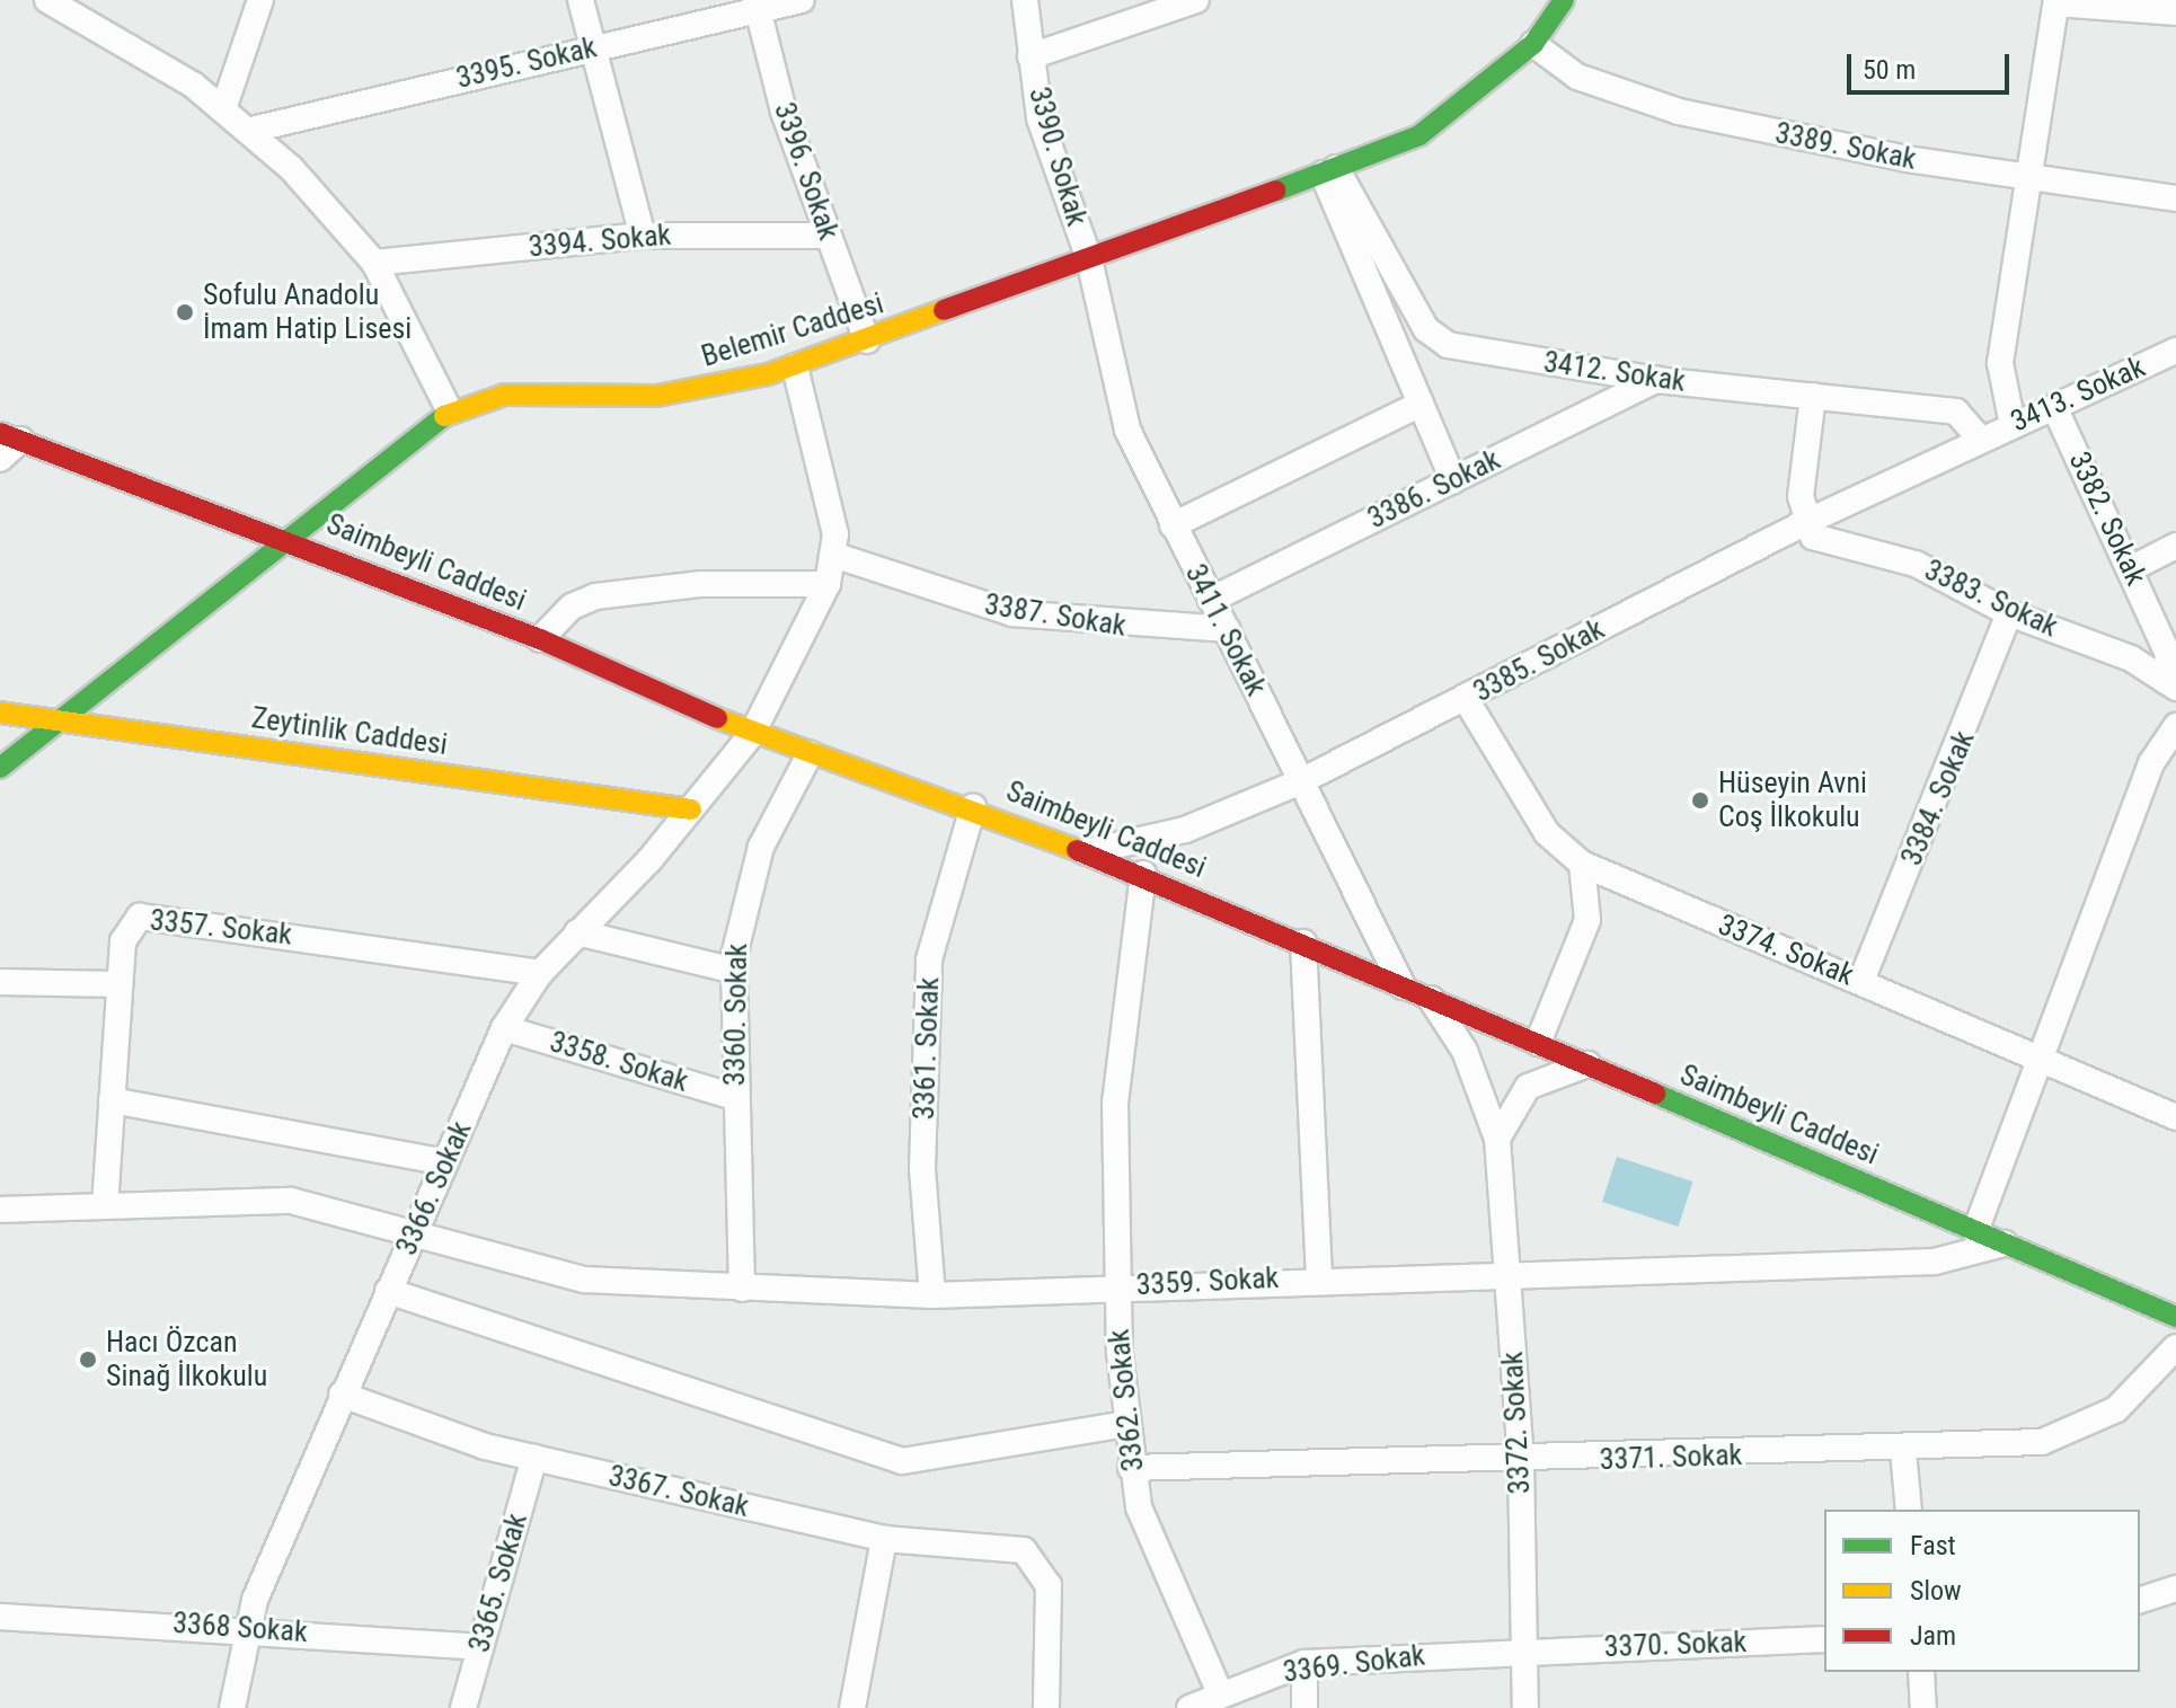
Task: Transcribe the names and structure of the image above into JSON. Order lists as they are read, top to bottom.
{
  "streets": {
    "street": [
      "3395. Sokak",
      "3389. Sokak",
      "3390. Sokak",
      "3396. Sokak",
      "3394. Sokak",
      "Belemir Caddesi",
      "3412. Sokak",
      "3413. Sokak",
      "3386. Sokak",
      "3382. Sokak",
      "Saimbeyli Caddesi",
      "3383. Sokak",
      "3387. Sokak",
      "3411. Sokak",
      "3385. Sokak",
      "Zeytinlik Caddesi",
      "3384. Sokak",
      "3357. Sokak",
      "3374. Sokak",
      "3360. Sokak",
      "3361. Sokak",
      "3358. Sokak",
      "3366. Sokak",
      "3359. Sokak",
      "3362. Sokak",
      "3372. Sokak",
      "3371. Sokak",
      "3367. Sokak",
      "3365. Sokak",
      "3368 Sokak",
      "3370. Sokak",
      "3369. Sokak"
    ]
  },
  "crossings": [
    ["3395. Sokak", "3396. Sokak"],
    ["3389. Sokak", "Belemir Caddesi"],
    ["3390. Sokak", "Belemir Caddesi"],
    ["3390. Sokak", "3411. Sokak"],
    ["3396. Sokak", "3394. Sokak"],
    ["3396. Sokak", "Belemir Caddesi"],
    ["Belemir Caddesi", "3412. Sokak"],
    ["Belemir Caddesi", "Saimbeyli Caddesi"],
    ["Belemir Caddesi", "3411. Sokak"],
    ["Belemir Caddesi", "Zeytinlik Caddesi"],
    ["3412. Sokak", "3413. Sokak"],
    ["3412. Sokak", "3386. Sokak"],
    ["3412. Sokak", "3385. Sokak"],
    ["3413. Sokak", "3382. Sokak"],
    ["3413. Sokak", "3385. Sokak"],
    ["3386. Sokak", "3411. Sokak"],
    ["3382. Sokak", "3383. Sokak"],
    ["Saimbeyli Caddesi", "3411. Sokak"],
    ["Saimbeyli Caddesi", "3385. Sokak"],
    ["Saimbeyli Caddesi", "3360. Sokak"],
    ["Saimbeyli Caddesi", "3361. Sokak"],
    ["Saimbeyli Caddesi", "3366. Sokak"],
    ["Saimbeyli Caddesi", "3359. Sokak"],
    ["Saimbeyli Caddesi", "3362. Sokak"],
    ["Saimbeyli Caddesi", "3372. Sokak"],
    ["3383. Sokak", "3385. Sokak"],
    ["3383. Sokak", "3384. Sokak"],
    ["3387. Sokak", "3411. Sokak"],
    ["3387. Sokak", "3366. Sokak"],
    ["3411. Sokak", "3385. Sokak"],
    ["3385. Sokak", "3374. Sokak"],
    ["Zeytinlik Caddesi", "3366. Sokak"],
    ["3384. Sokak", "3374. Sokak"],
    ["3357. Sokak", "3366. Sokak"],
    ["3357. Sokak", "3359. Sokak"],
    ["3360. Sokak", "3358. Sokak"],
    ["3360. Sokak", "3359. Sokak"],
    ["3361. Sokak", "3359. Sokak"],
    ["3358. Sokak", "3366. Sokak"],
    ["3366. Sokak", "3359. Sokak"],
    ["3366. Sokak", "3367. Sokak"],
    ["3366. Sokak", "3368 Sokak"],
    ["3359. Sokak", "3362. Sokak"],
    ["3359. Sokak", "3372. Sokak"],
    ["3362. Sokak", "3371. Sokak"],
    ["3362. Sokak", "3369. Sokak"],
    ["3372. Sokak", "3371. Sokak"],
    ["3372. Sokak", "3370. Sokak"],
    ["3372. Sokak", "3369. Sokak"],
    ["3367. Sokak", "3365. Sokak"],
    ["3365. Sokak", "3368 Sokak"],
    ["3370. Sokak", "3369. Sokak"]
  ],
  "places": ["Sofulu Anadolu İmam Hatip Lisesi", "Hüseyin Avni Coş İlkokulu", "Hacı Özcan Sinağ İlkokulu"],
  "legend": ["Fast", "Slow", "Jam"],
  "scale_bar": "50 m"
}
